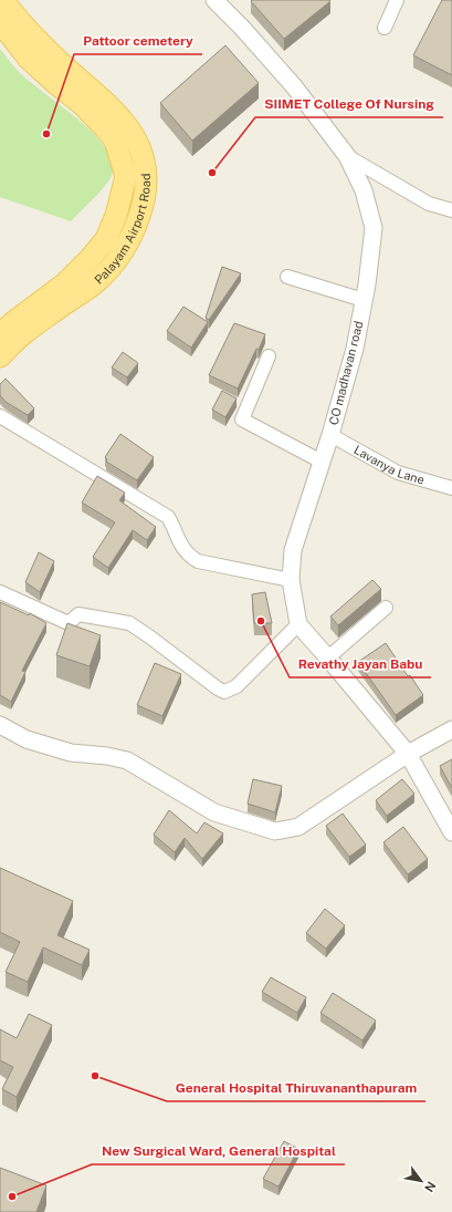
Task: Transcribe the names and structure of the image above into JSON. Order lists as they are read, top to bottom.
{
  "streets": {
    "main road": ["Palayam Airport Road"],
    "street": ["CO madhavan road", "Lavanya Lane"]
  },
  "crossings": [
    ["CO madhavan road", "Lavanya Lane"]
  ],
  "places": [
    "Pattoor cemetery",
    "SIIMET College Of Nursing",
    "Revathy Jayan Babu",
    "General Hospital Thiruvananthapuram",
    "New Surgical Ward, General Hospital"
  ],
  "north": "bottom right"
}
